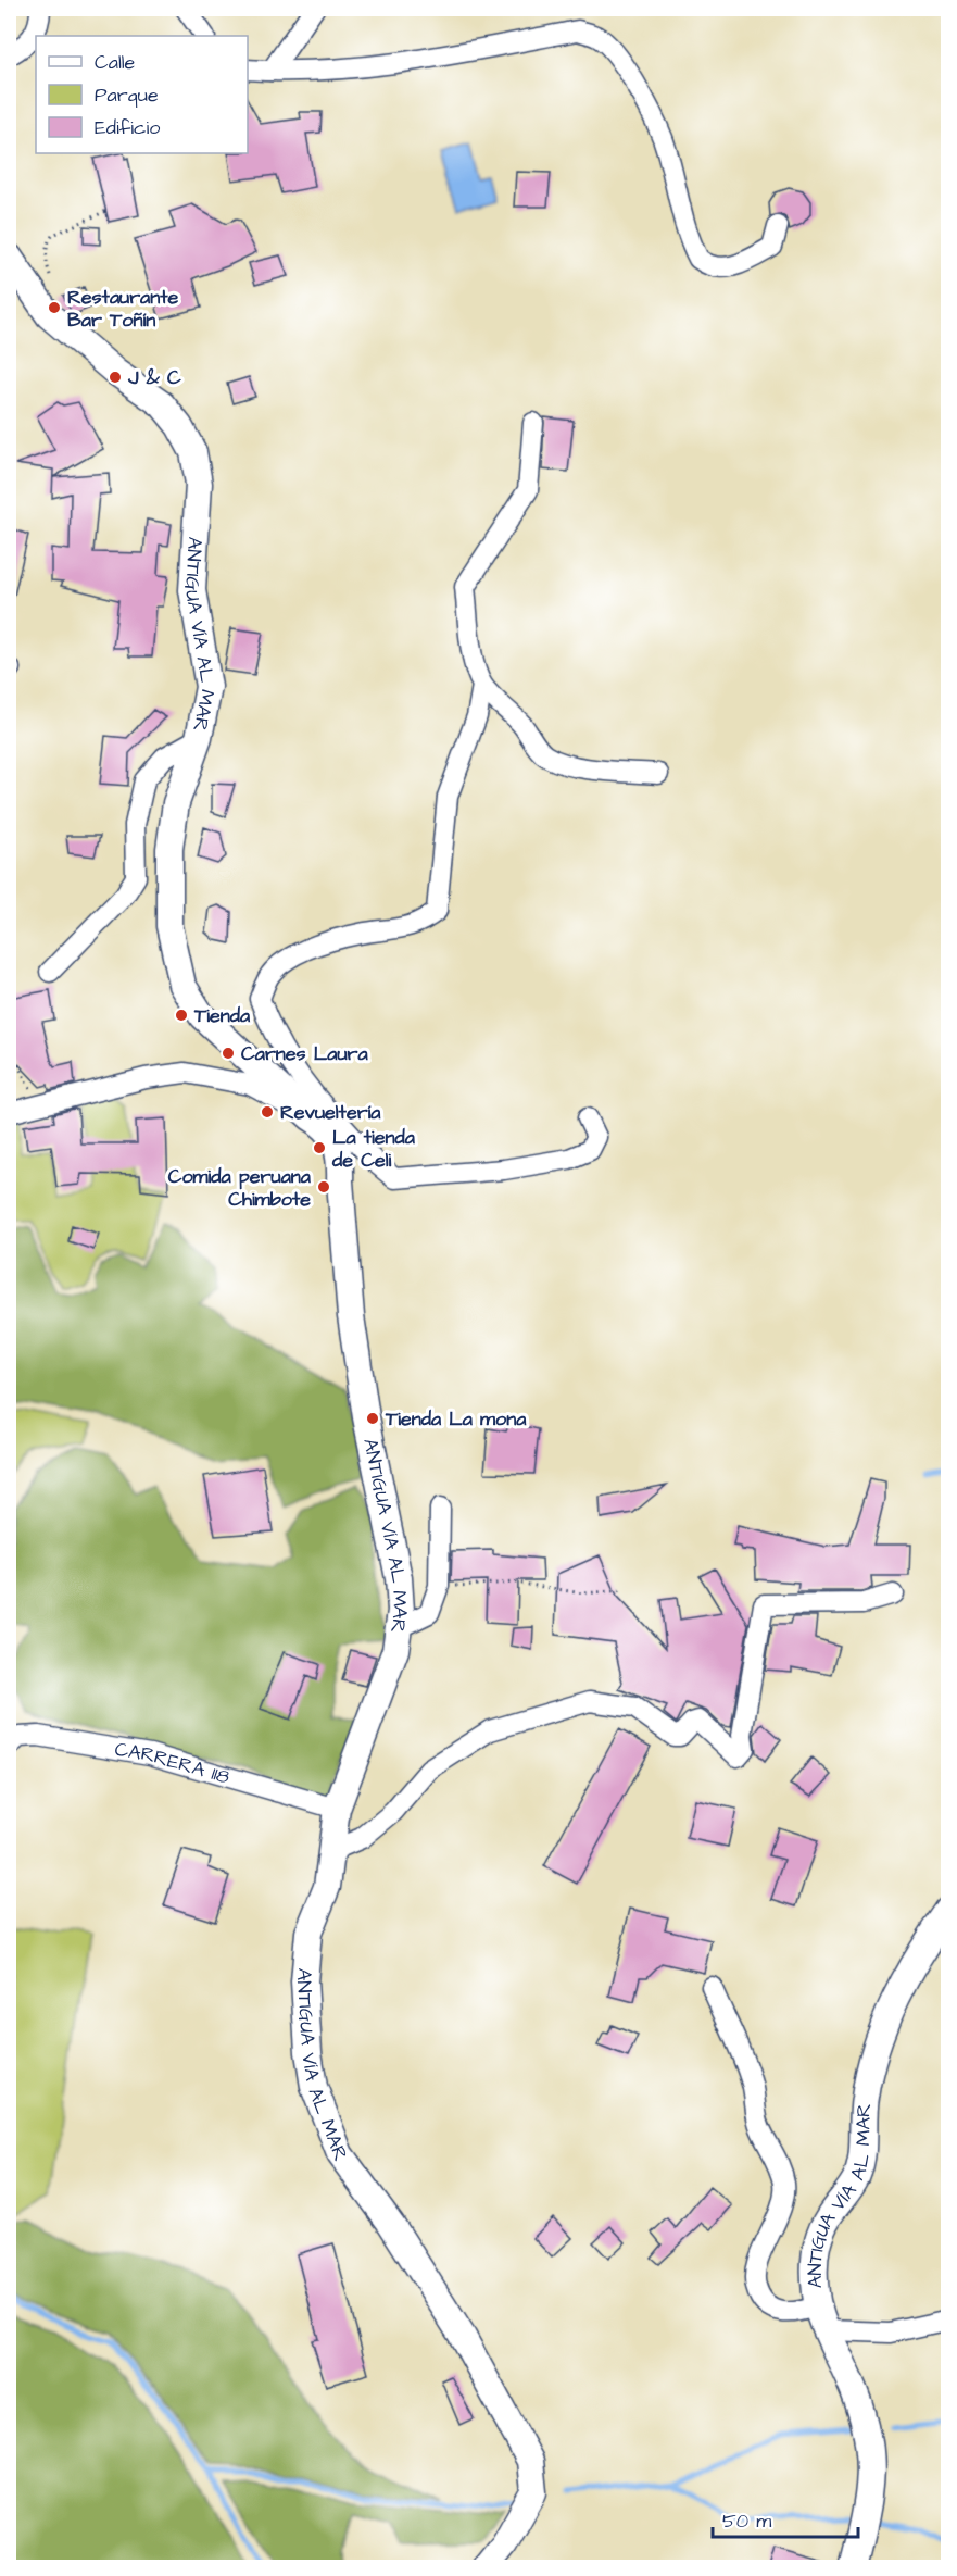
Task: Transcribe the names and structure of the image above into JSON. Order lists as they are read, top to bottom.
{
  "streets": {
    "main road": ["ANTIGUA VÍA AL MAR"],
    "street": ["CARRERA 118"]
  },
  "crossings": [
    ["ANTIGUA VÍA AL MAR", "CARRERA 118"]
  ],
  "places": [
    "Restaurante Bar Toñín",
    "J & C",
    "Tienda",
    "Carnes Laura",
    "Revueltería",
    "La tienda de Celi",
    "Comida peruana Chimbote",
    "Tienda La mona"
  ],
  "legend": ["Calle", "Parque", "Edificio"],
  "scale_bar": "50 m"
}
